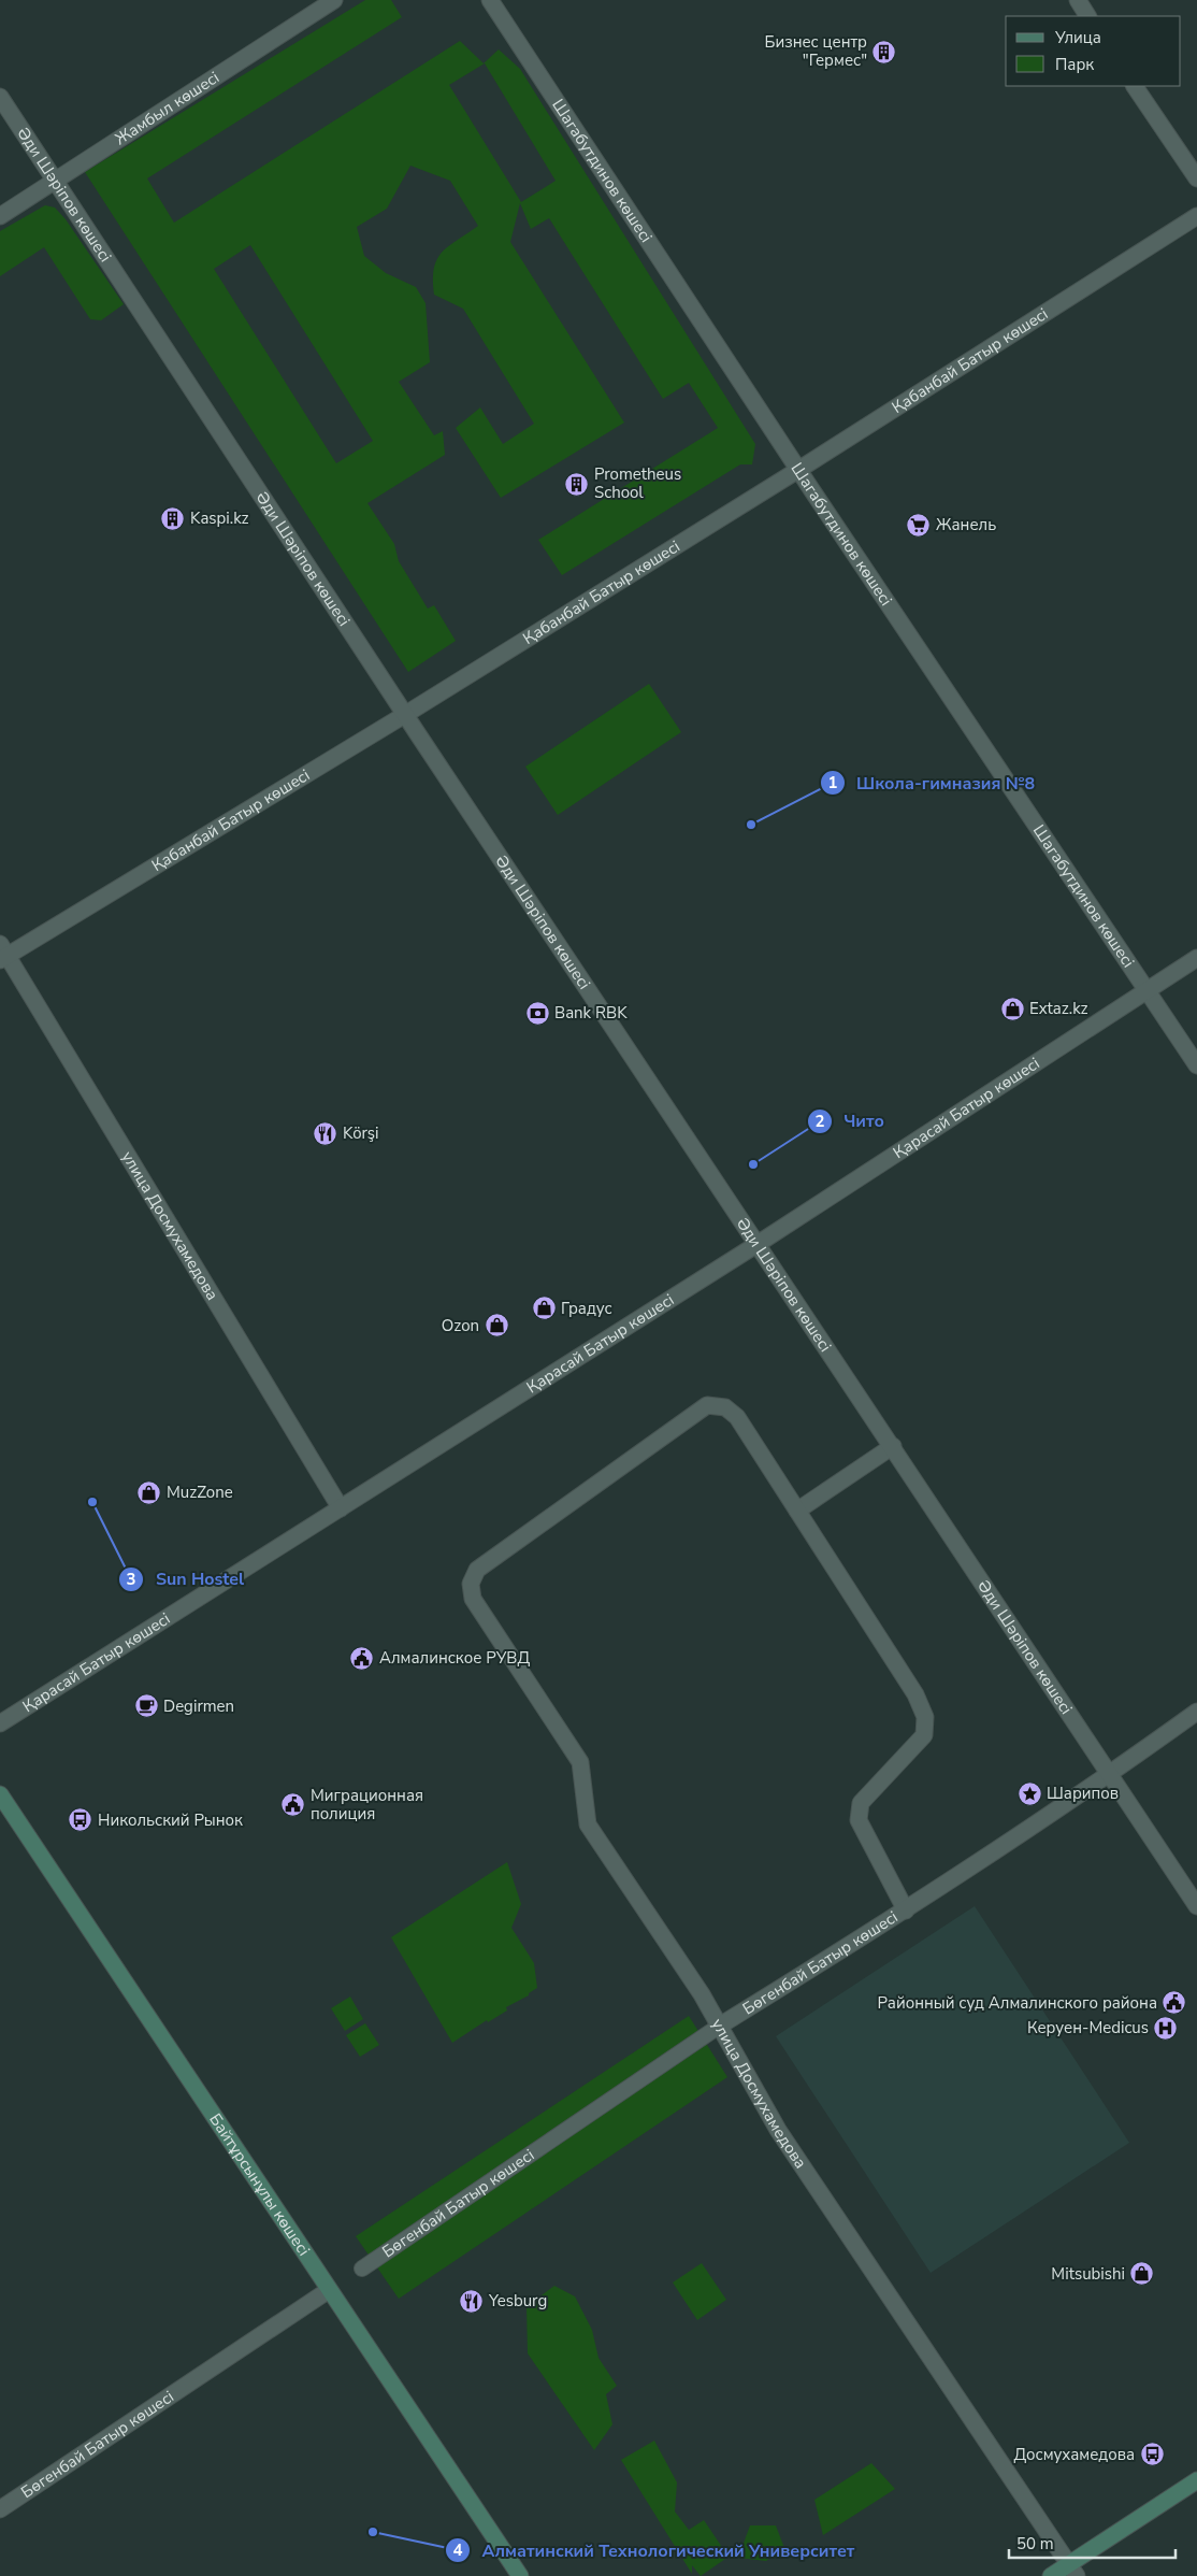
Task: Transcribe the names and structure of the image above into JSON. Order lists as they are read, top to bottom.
{
  "streets": {
    "main road": ["Байтұрсынұлы көшесі"],
    "street": [
      "Жамбыл көшесі",
      "Шагабутдинов көшесі",
      "Әди Шәріпов көшесі",
      "Қабанбай Батыр көшесі",
      "Қарасай Батыр көшесі",
      "улица Досмухамедова",
      "Бөгенбай Батыр көшесі"
    ]
  },
  "crossings": [
    ["Жамбыл көшесі", "Әди Шәріпов көшесі"],
    ["Шагабутдинов көшесі", "Қабанбай Батыр көшесі"],
    ["Шагабутдинов көшесі", "Қарасай Батыр көшесі"],
    ["Әди Шәріпов көшесі", "Қабанбай Батыр көшесі"],
    ["Әди Шәріпов көшесі", "Қарасай Батыр көшесі"],
    ["Әди Шәріпов көшесі", "Бөгенбай Батыр көшесі"],
    ["Қабанбай Батыр көшесі", "улица Досмухамедова"],
    ["Қарасай Батыр көшесі", "улица Досмухамедова"],
    ["улица Досмухамедова", "Бөгенбай Батыр көшесі"],
    ["Бөгенбай Батыр көшесі", "Байтұрсынұлы көшесі"]
  ],
  "places": {
    "building": ["Бизнес центр \"Гермес\"", "Prometheus School", "Kaspi.kz"],
    "supermarket": ["Жанель"],
    "other": [
      "Школа-гимназия №8",
      "Чито",
      "Sun Hostel",
      "Алматинский Технологический Университет"
    ],
    "shop": [
      "Extaz.kz",
      "Градус",
      "Ozon",
      "MuzZone",
      "Mitsubishi"
    ],
    "bank": ["Bank RBK"],
    "restaurant": ["Körşi", "Yesburg"],
    "public building": ["Алмалинское РУВД", "Миграционная полиция", "Районный суд Алмалинского района"],
    "cafe": ["Degirmen"],
    "place": ["Шарипов"],
    "bus stop": ["Никольский Рынок", "Досмухамедова"],
    "hospital": ["Керуен-Medicus"]
  },
  "legend": ["Улица", "Парк"],
  "scale_bar": "50 m"
}
